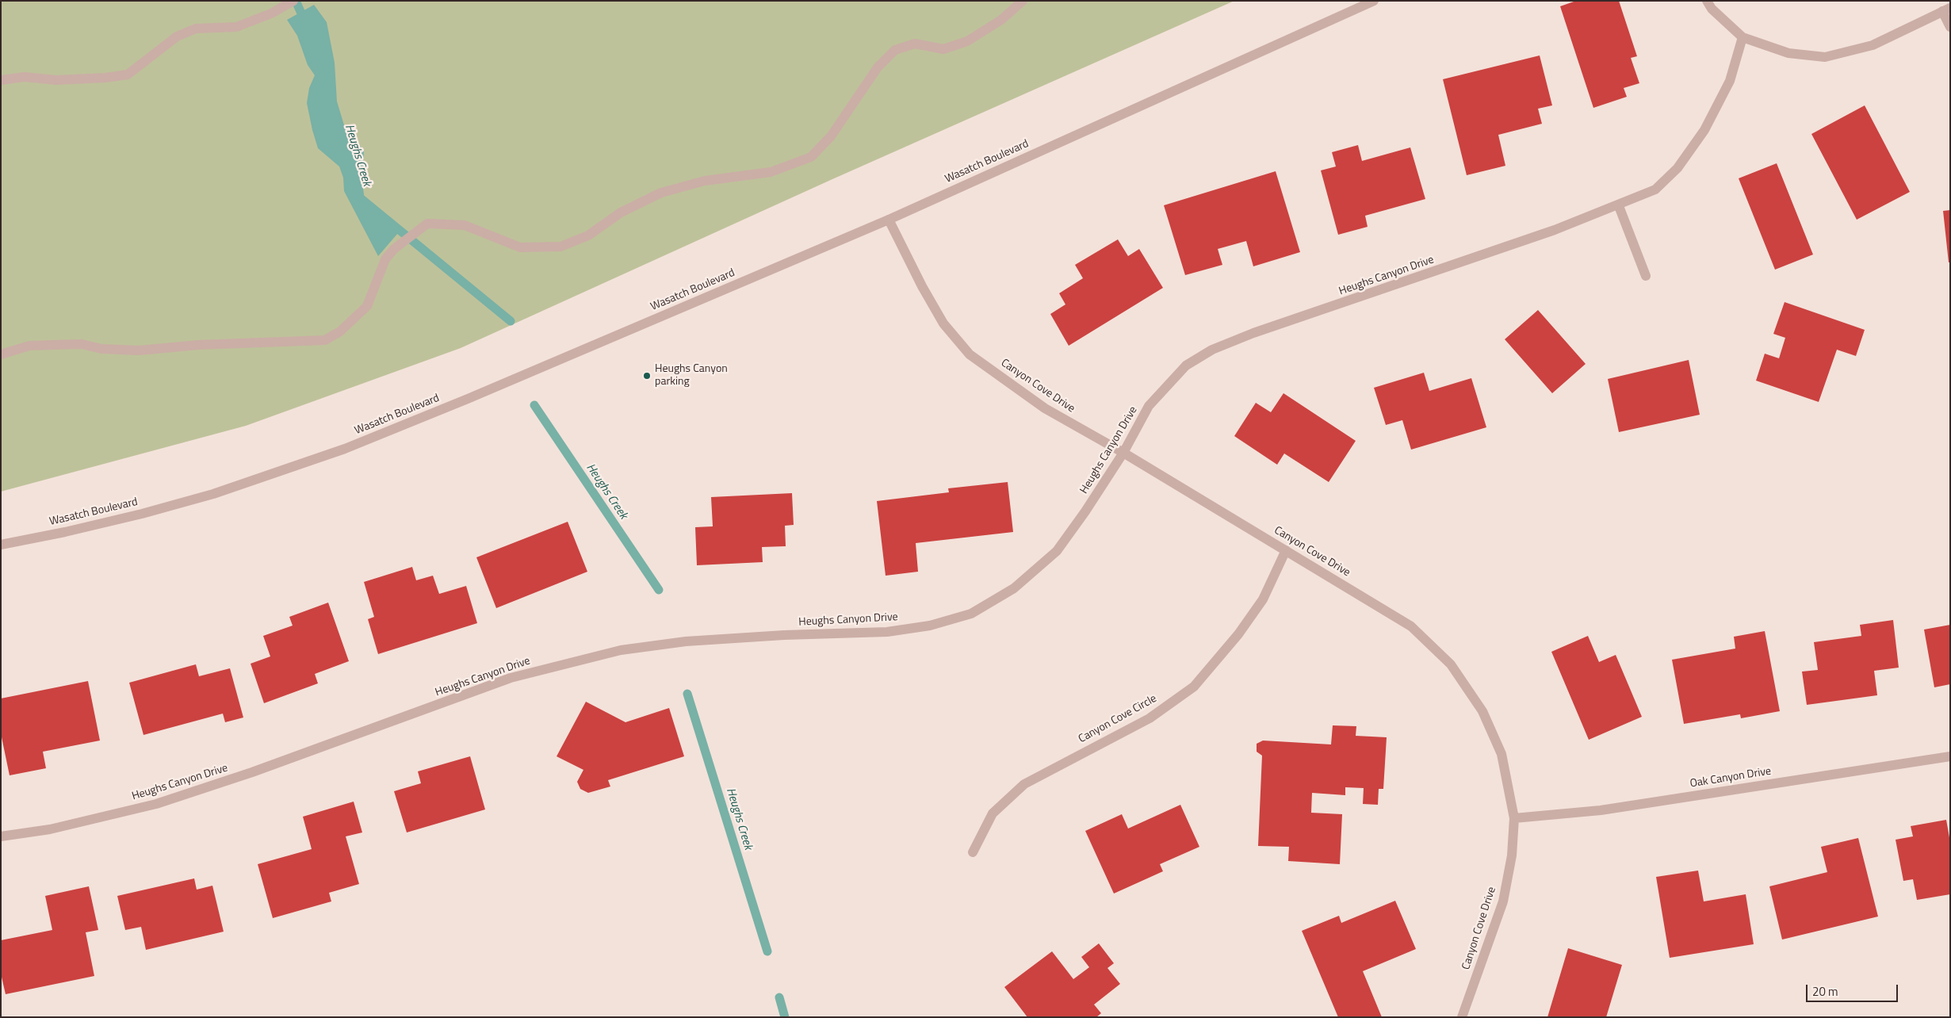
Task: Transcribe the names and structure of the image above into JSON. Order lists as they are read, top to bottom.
{
  "streets": {
    "street": [
      "Wasatch Boulevard",
      "Heughs Canyon Drive",
      "Canyon Cove Drive",
      "Canyon Cove Circle",
      "Oak Canyon Drive"
    ]
  },
  "crossings": [
    ["Wasatch Boulevard", "Canyon Cove Drive"],
    ["Heughs Canyon Drive", "Canyon Cove Drive"],
    ["Canyon Cove Drive", "Canyon Cove Circle"],
    ["Canyon Cove Drive", "Oak Canyon Drive"]
  ],
  "water": ["Heughs Creek"],
  "places": ["Heughs Canyon parking"],
  "scale_bar": "20 m"
}
